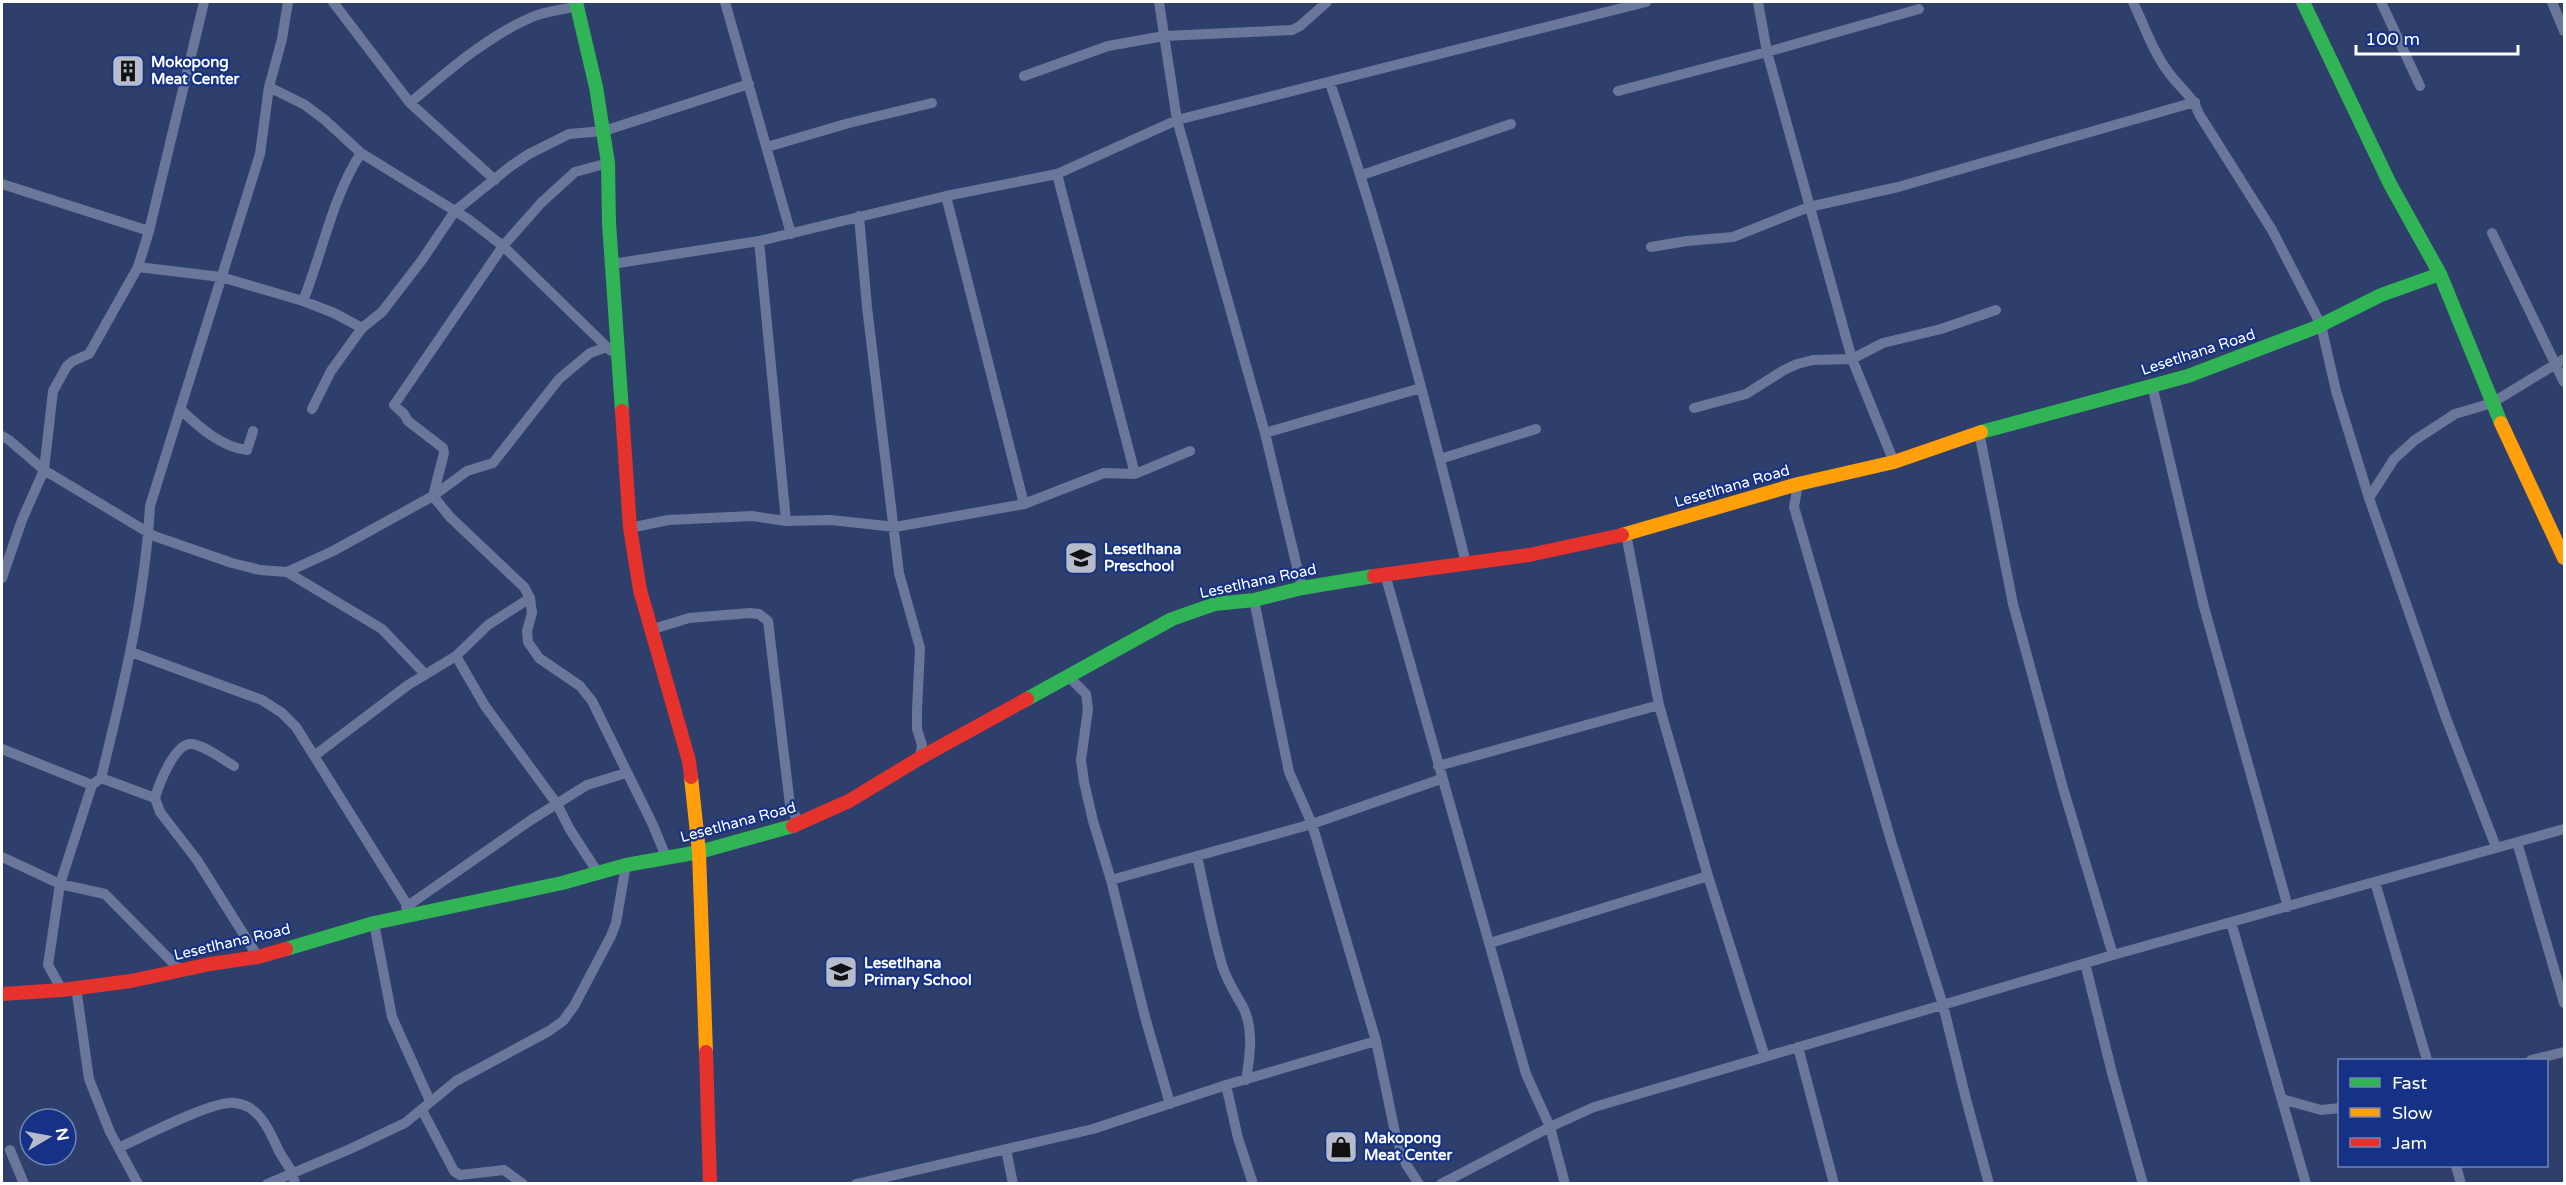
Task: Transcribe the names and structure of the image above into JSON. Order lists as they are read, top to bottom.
{
  "streets": {
    "street": ["Lesetlhana Road"]
  },
  "places": {
    "building": ["Mokopong Meat Center"],
    "school or university": ["Lesetlhana Preschool", "Lesetlhana Primary School"],
    "shop": ["Makopong Meat Center"]
  },
  "legend": ["Fast", "Slow", "Jam"],
  "scale_bar": "100 m",
  "north": "right"
}
